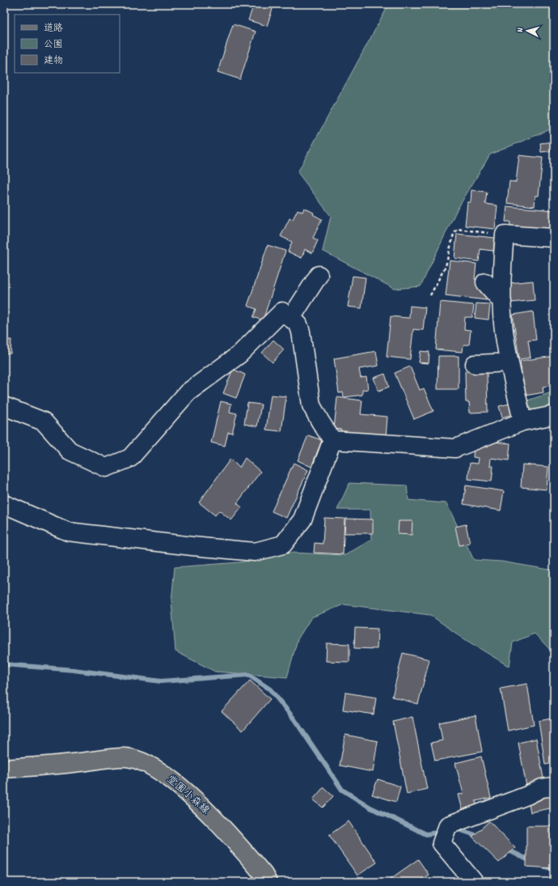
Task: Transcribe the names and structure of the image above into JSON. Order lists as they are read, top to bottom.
{
  "streets": {
    "main road": ["堂園小森線"]
  },
  "legend": ["道路", "公園", "建物"],
  "north": "left"
}
